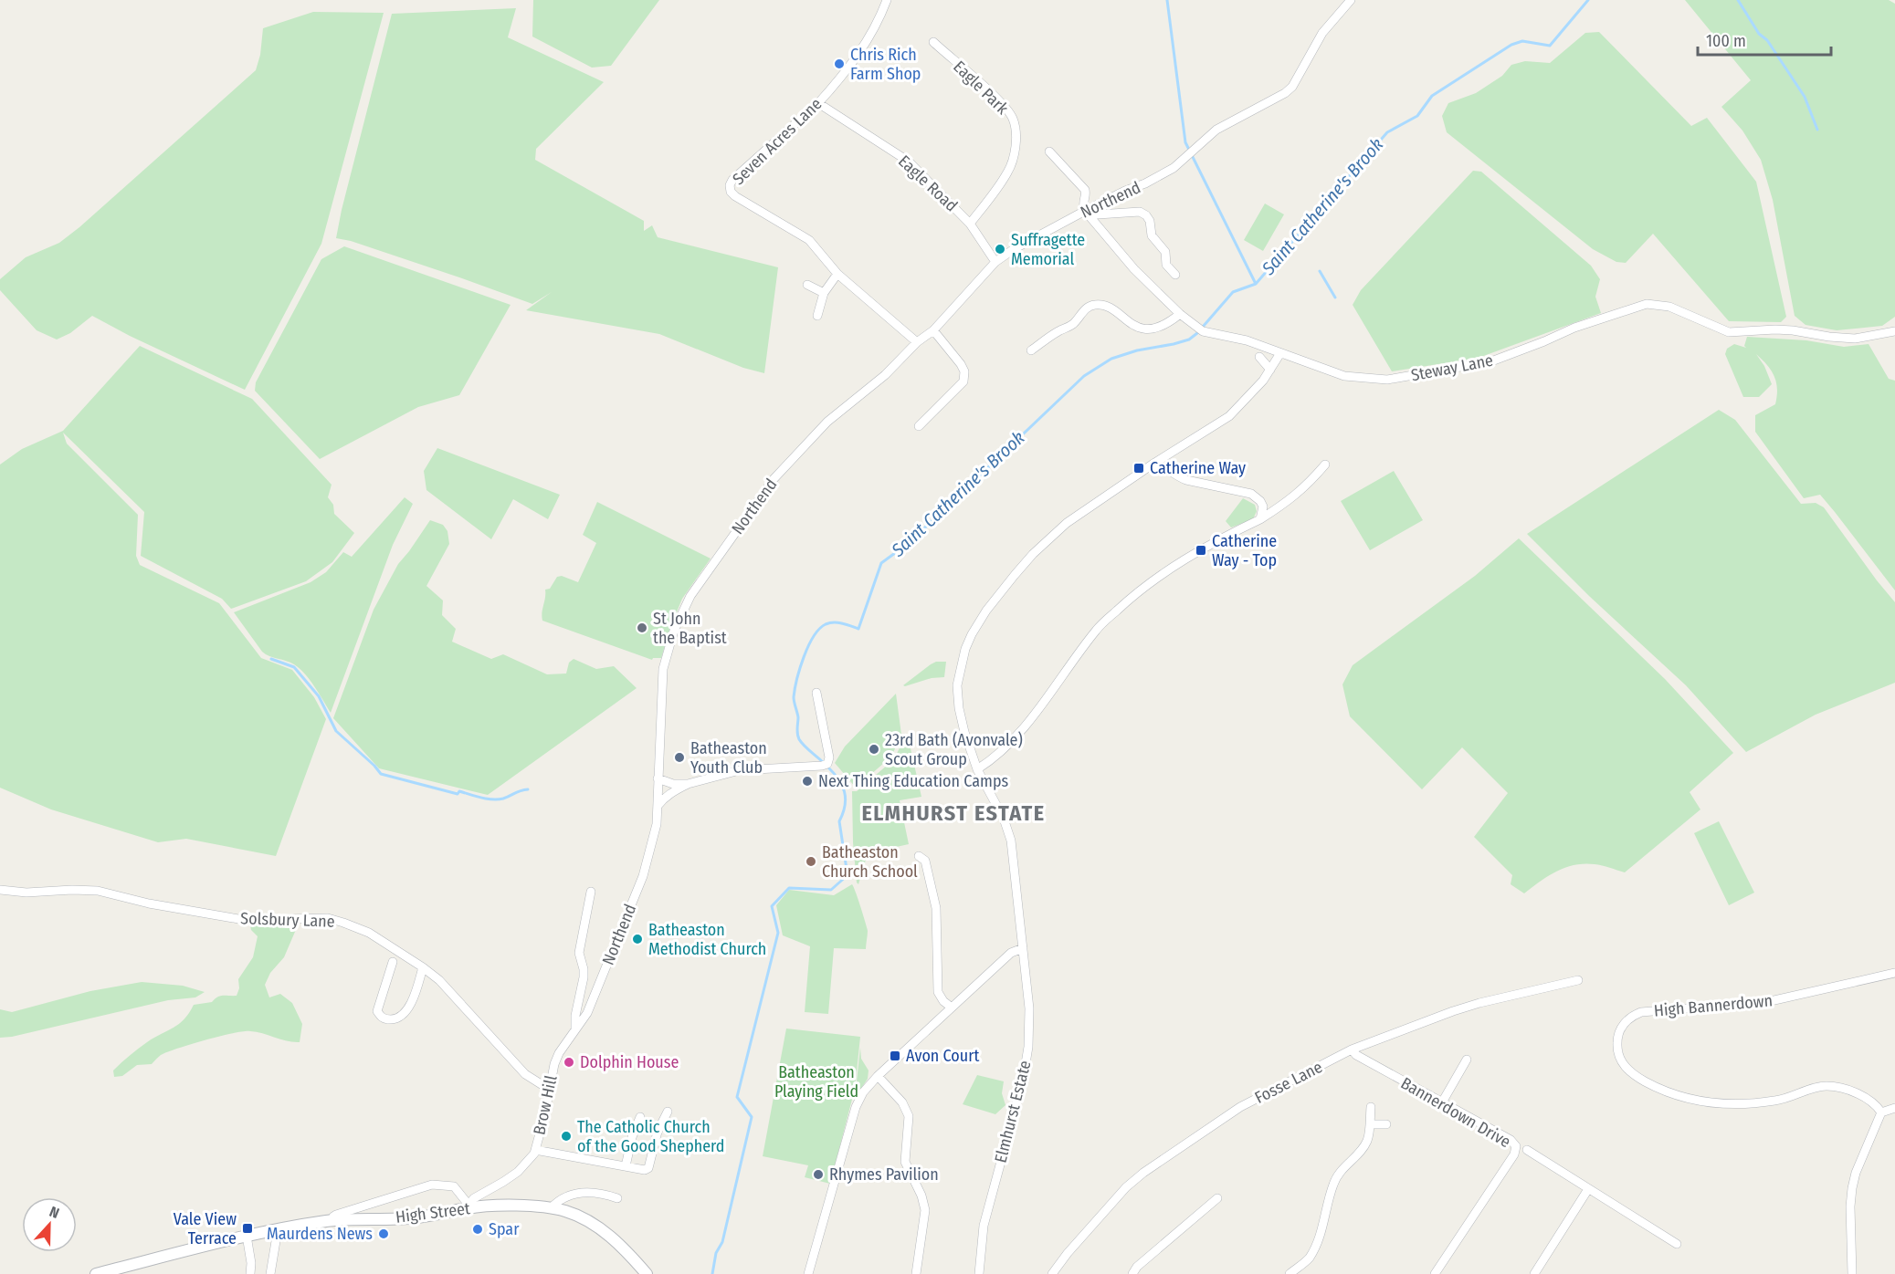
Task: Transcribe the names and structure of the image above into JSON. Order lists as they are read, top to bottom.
{
  "streets": {
    "street": [
      "Eagle Park",
      "Seven Acres Lane",
      "Eagle Road",
      "Northend",
      "Steway Lane",
      "Solsbury Lane",
      "High Bannerdown",
      "Fosse Lane",
      "Brow Hill",
      "Elmhurst Estate",
      "Bannerdown Drive",
      "High Street"
    ]
  },
  "crossings": [
    ["Eagle Park", "Eagle Road"],
    ["Seven Acres Lane", "Eagle Road"],
    ["Seven Acres Lane", "Northend"],
    ["Eagle Road", "Northend"],
    ["Northend", "Steway Lane"],
    ["Northend", "Brow Hill"],
    ["Solsbury Lane", "Brow Hill"],
    ["Fosse Lane", "Bannerdown Drive"]
  ],
  "districts": ["ELMHURST ESTATE"],
  "water": ["Saint Catherine's Brook"],
  "parks": ["Batheaston Playing Field"],
  "places": {
    "other": [
      "Chris Rich Farm Shop",
      "Suffragette Memorial",
      "St John the Baptist",
      "23rd Bath (Avonvale) Scout Group",
      "Batheaston Youth Club",
      "Next Thing Education Camps",
      "Batheaston Church School",
      "Batheaston Methodist Church",
      "Dolphin House",
      "The Catholic Church of the Good Shepherd",
      "Rhymes Pavilion",
      "Spar",
      "Maurdens News"
    ],
    "transit": [
      "Catherine Way",
      "Catherine Way - Top",
      "Avon Court",
      "Vale View Terrace"
    ]
  },
  "scale_bar": "100 m",
  "north": "top"
}
